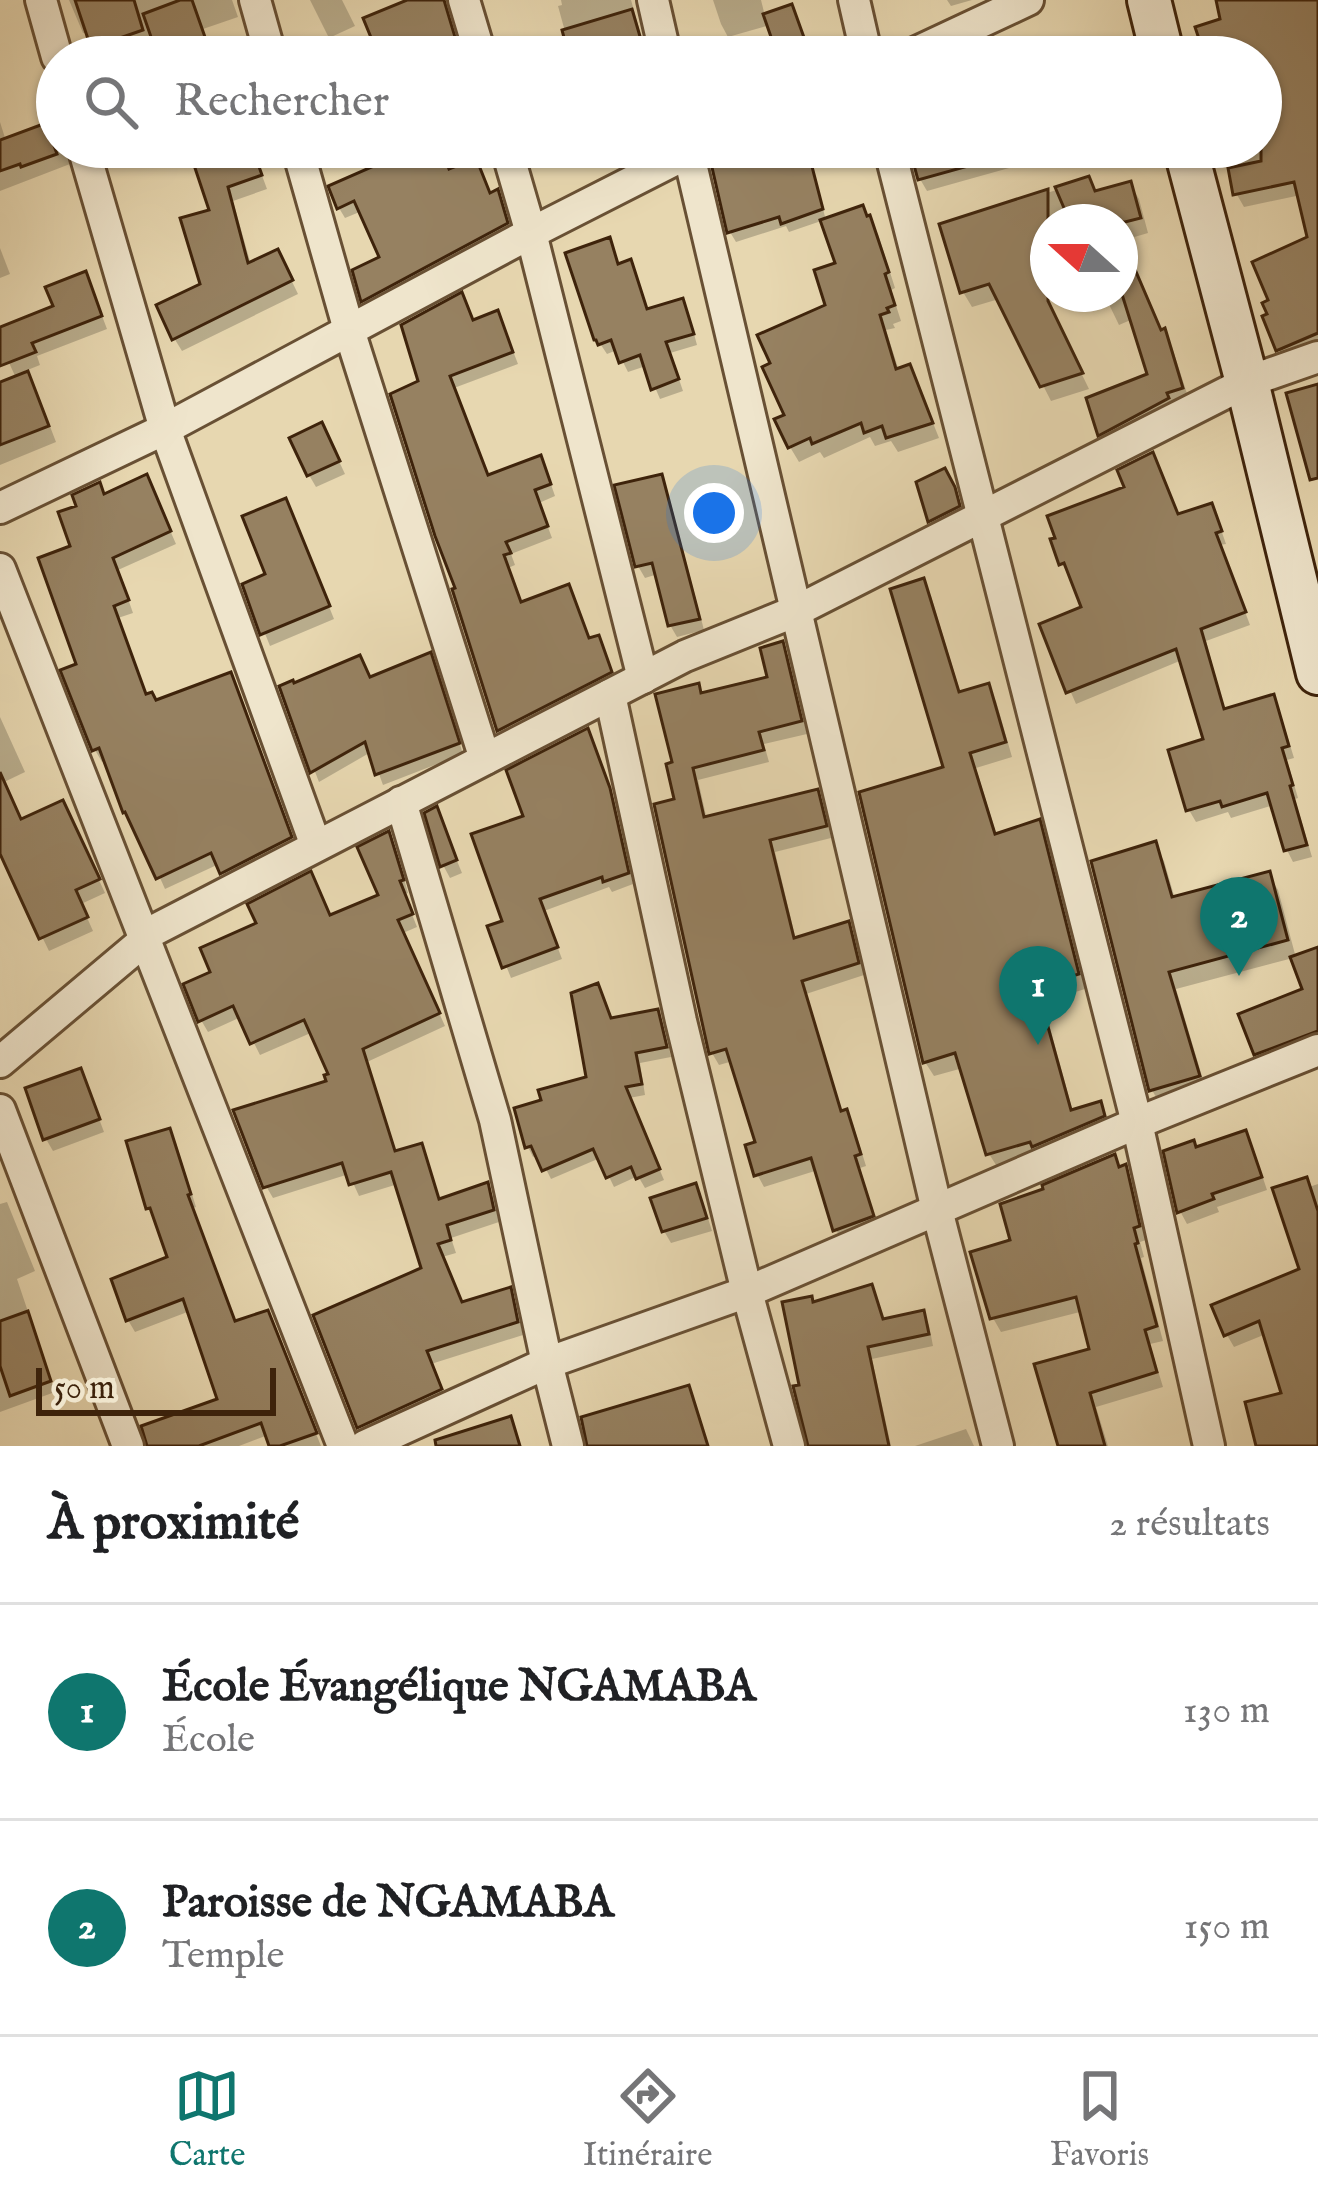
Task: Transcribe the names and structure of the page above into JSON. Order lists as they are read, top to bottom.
{
  "scale_bar": "50 m",
  "north": "left",
  "page": {
    "search": "Rechercher",
    "pins": ["2", "1"],
    "scale": "50 m",
    "heading": ["À proximité", "2 résultats"],
    "list": [
      {
        "mark": "1",
        "name": "École Évangélique NGAMABA",
        "note": "École",
        "value": "130 m"
      },
      {
        "mark": "2",
        "name": "Paroisse de NGAMABA",
        "note": "Temple",
        "value": "150 m"
      }
    ],
    "nav": ["Carte", "Itinéraire", "Favoris"]
  }
}
